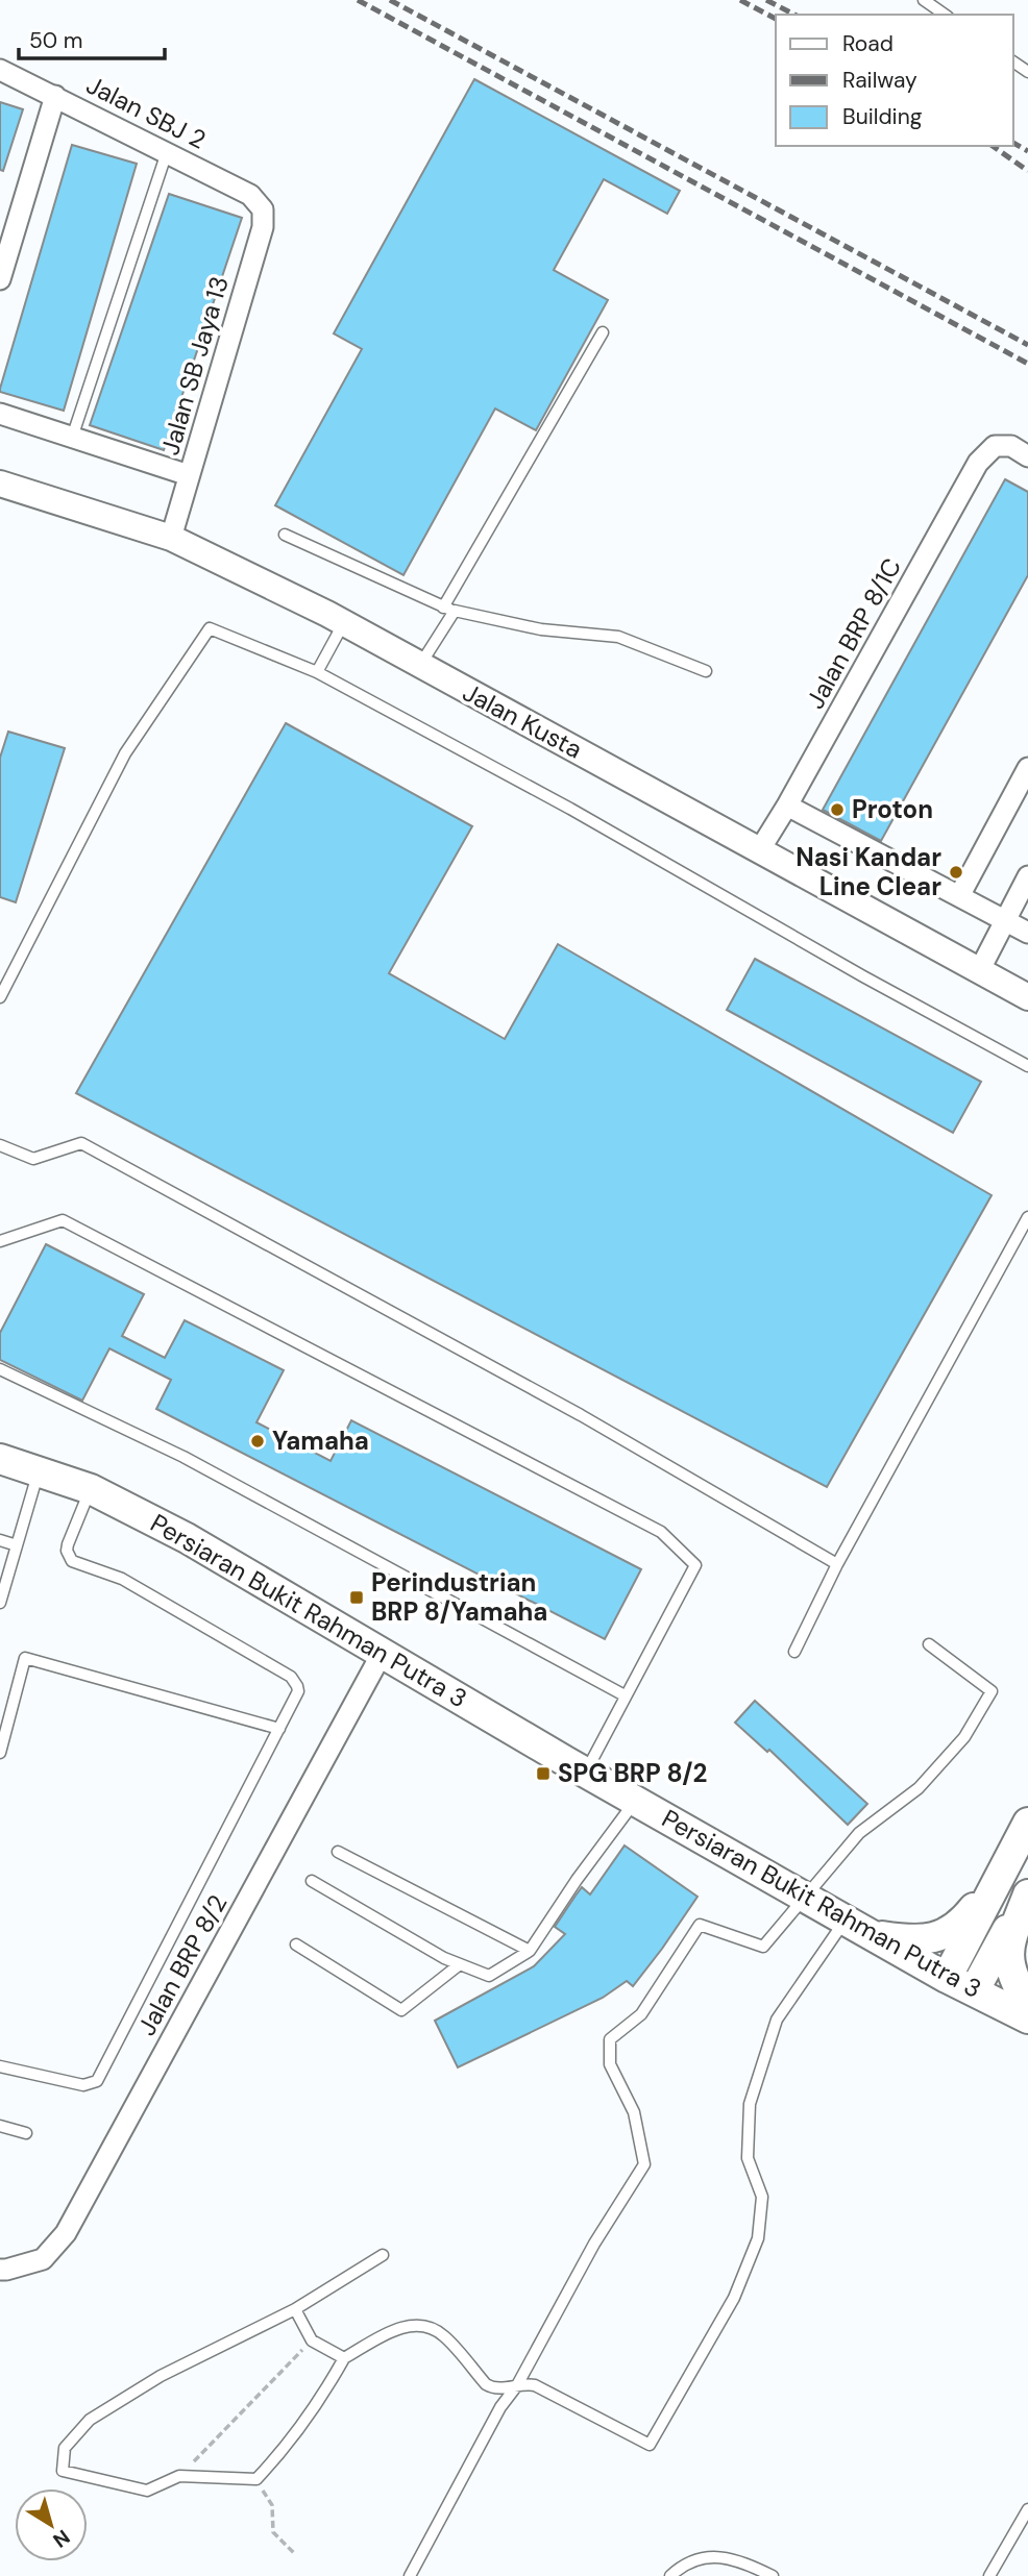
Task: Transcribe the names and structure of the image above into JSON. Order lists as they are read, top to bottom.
{
  "streets": {
    "main road": ["Persiaran Bukit Rahman Putra 3"],
    "street": [
      "Jalan SBJ 2",
      "Jalan SB Jaya 13",
      "Jalan BRP 8/1C",
      "Jalan Kusta",
      "Jalan BRP 8/2"
    ]
  },
  "crossings": [
    ["Jalan SBJ 2", "Jalan SB Jaya 13"],
    ["Jalan SB Jaya 13", "Jalan Kusta"],
    ["Jalan BRP 8/1C", "Jalan Kusta"],
    ["Persiaran Bukit Rahman Putra 3", "Jalan BRP 8/2"]
  ],
  "places": {
    "other": ["Proton", "Nasi Kandar Line Clear", "Yamaha"],
    "transit": ["Perindustrian BRP 8/Yamaha", "SPG BRP 8/2"]
  },
  "legend": ["Road", "Railway", "Building"],
  "scale_bar": "50 m",
  "north": "bottom right"
}
